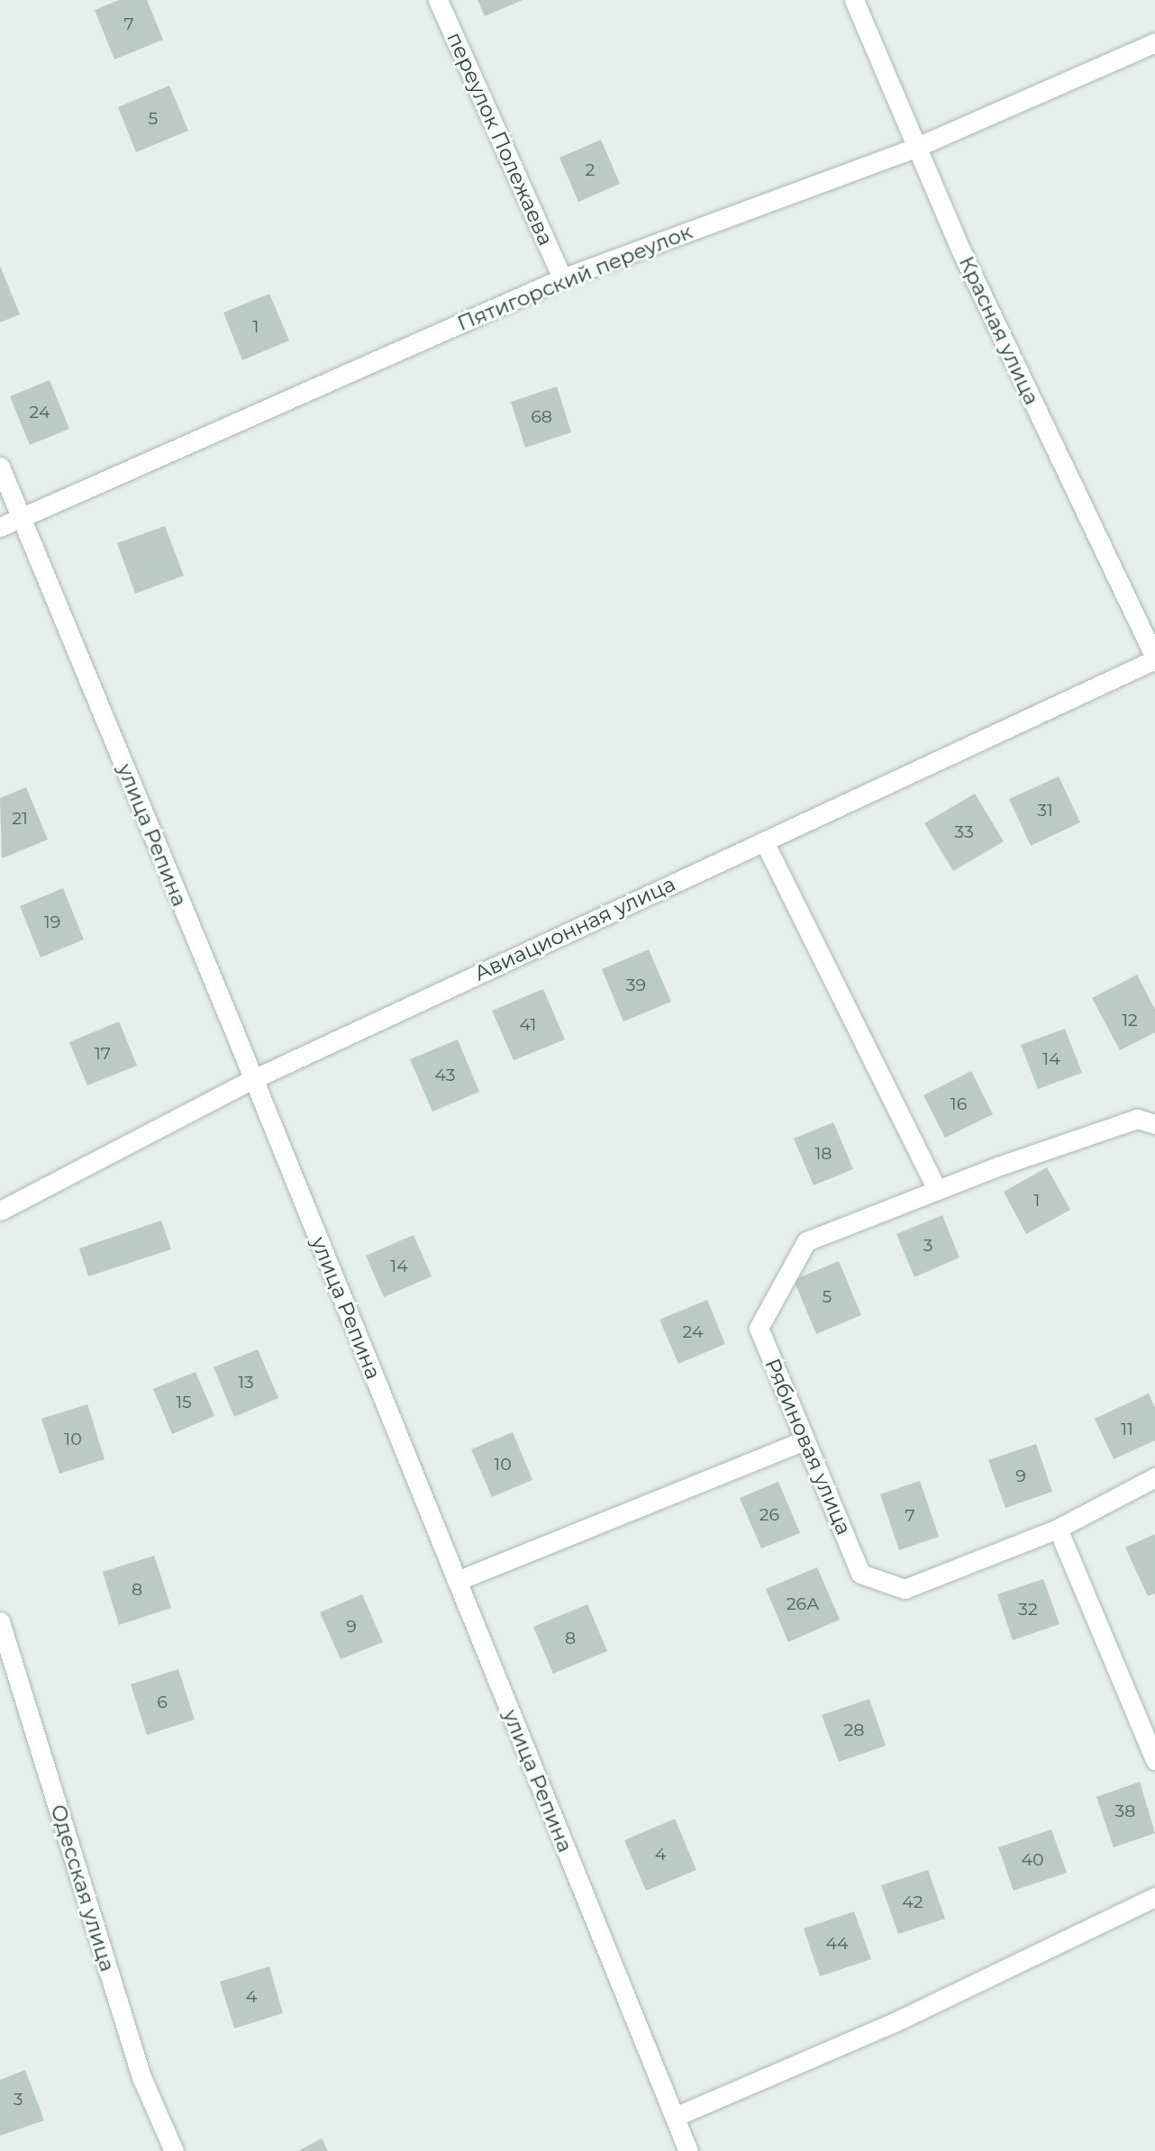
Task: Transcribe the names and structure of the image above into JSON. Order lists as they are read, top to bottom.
{
  "streets": {
    "street": [
      "переулок Полежаева",
      "Пятигорский переулок",
      "Красная улица",
      "улица Репина",
      "Авиационная улица",
      "Рябиновая улица",
      "Одесская улица"
    ]
  },
  "crossings": [
    ["переулок Полежаева", "Пятигорский переулок"],
    ["Пятигорский переулок", "Красная улица"],
    ["Пятигорский переулок", "улица Репина"],
    ["Красная улица", "Авиационная улица"],
    ["улица Репина", "Авиационная улица"]
  ],
  "house_numbers": [
    "7",
    "5",
    "2",
    "1",
    "24",
    "68",
    "31",
    "21",
    "33",
    "19",
    "39",
    "12",
    "41",
    "17",
    "14",
    "43",
    "16",
    "18",
    "1",
    "3",
    "14",
    "5",
    "24",
    "13",
    "15",
    "11",
    "10",
    "10",
    "9",
    "26",
    "7",
    "8",
    "26А",
    "32",
    "9",
    "8",
    "6",
    "28",
    "38",
    "4",
    "40",
    "42",
    "44",
    "4",
    "3"
  ]
}
